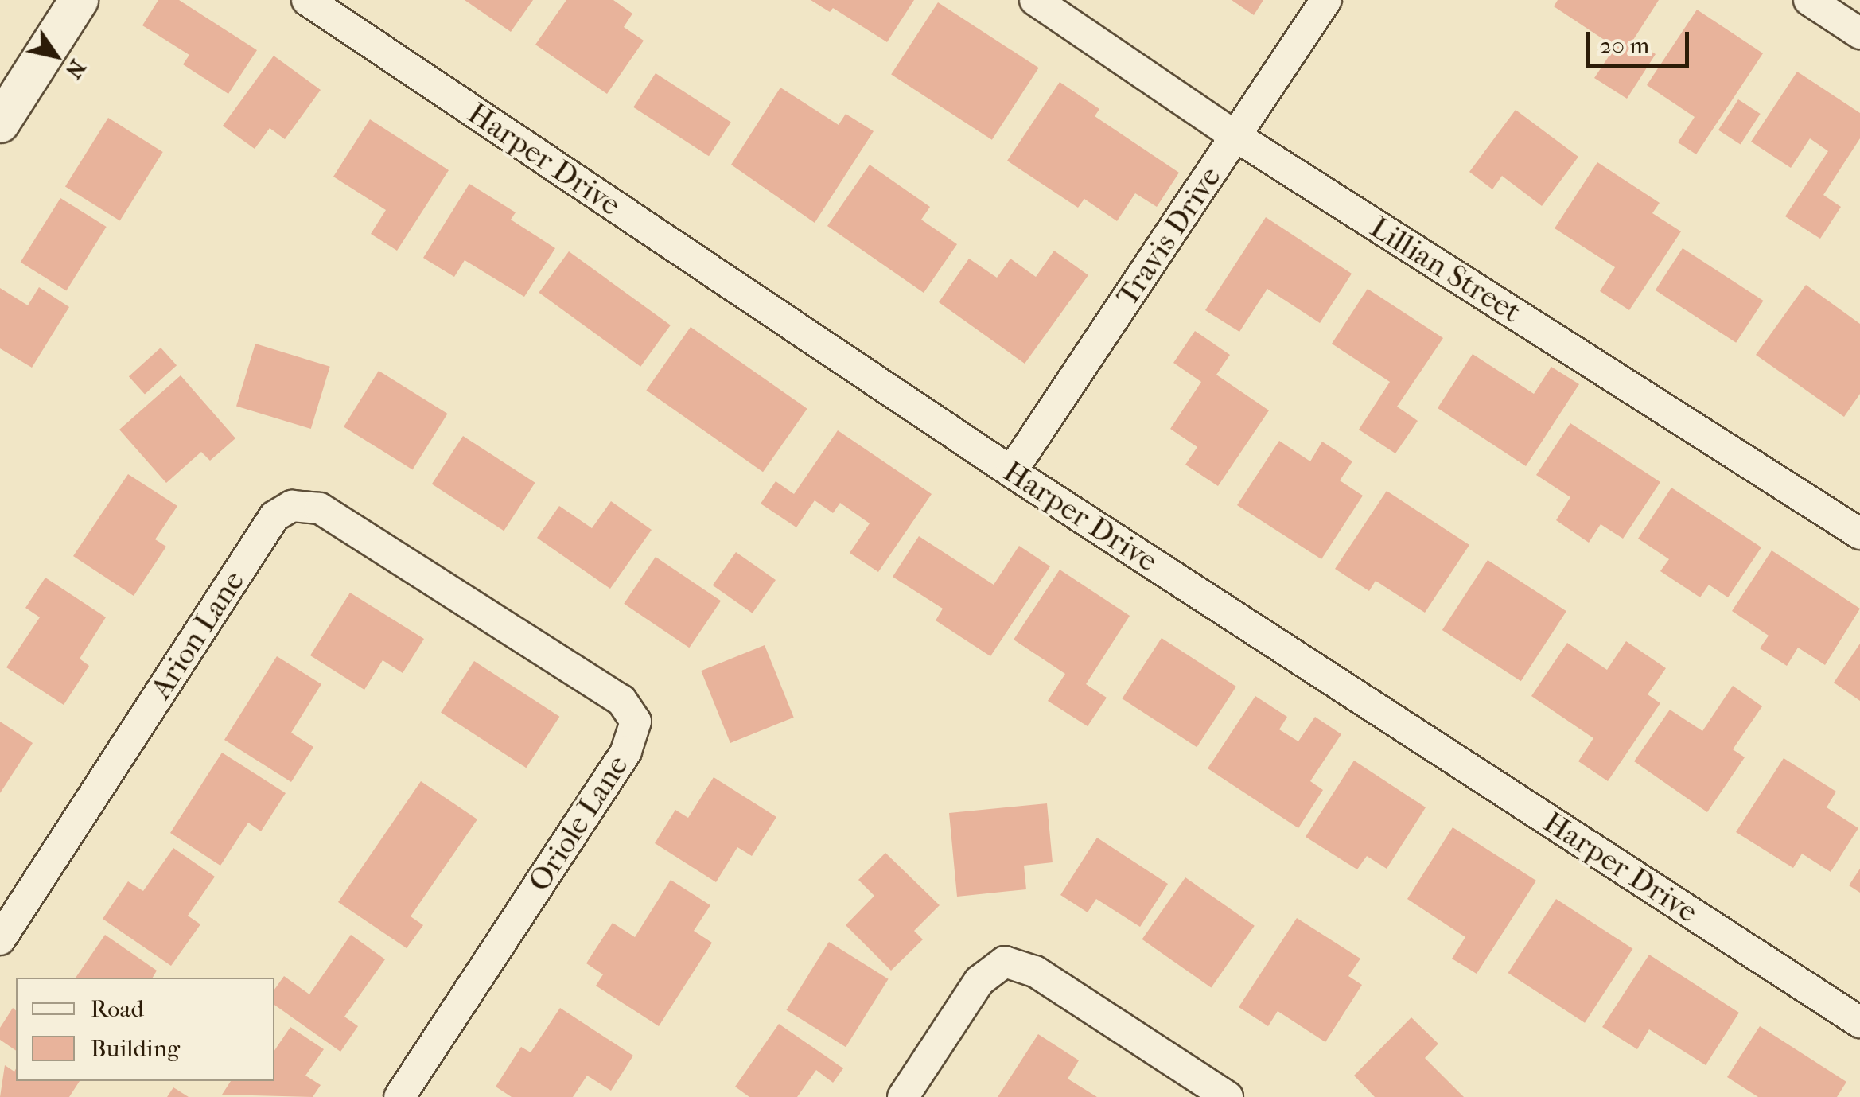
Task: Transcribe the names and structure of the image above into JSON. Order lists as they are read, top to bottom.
{
  "streets": {
    "street": [
      "Harper Drive",
      "Travis Drive",
      "Lillian Street",
      "Arion Lane",
      "Oriole Lane"
    ]
  },
  "crossings": [
    ["Harper Drive", "Travis Drive"],
    ["Travis Drive", "Lillian Street"],
    ["Arion Lane", "Oriole Lane"]
  ],
  "legend": ["Road", "Building"],
  "scale_bar": "20 m",
  "north": "bottom right"
}
